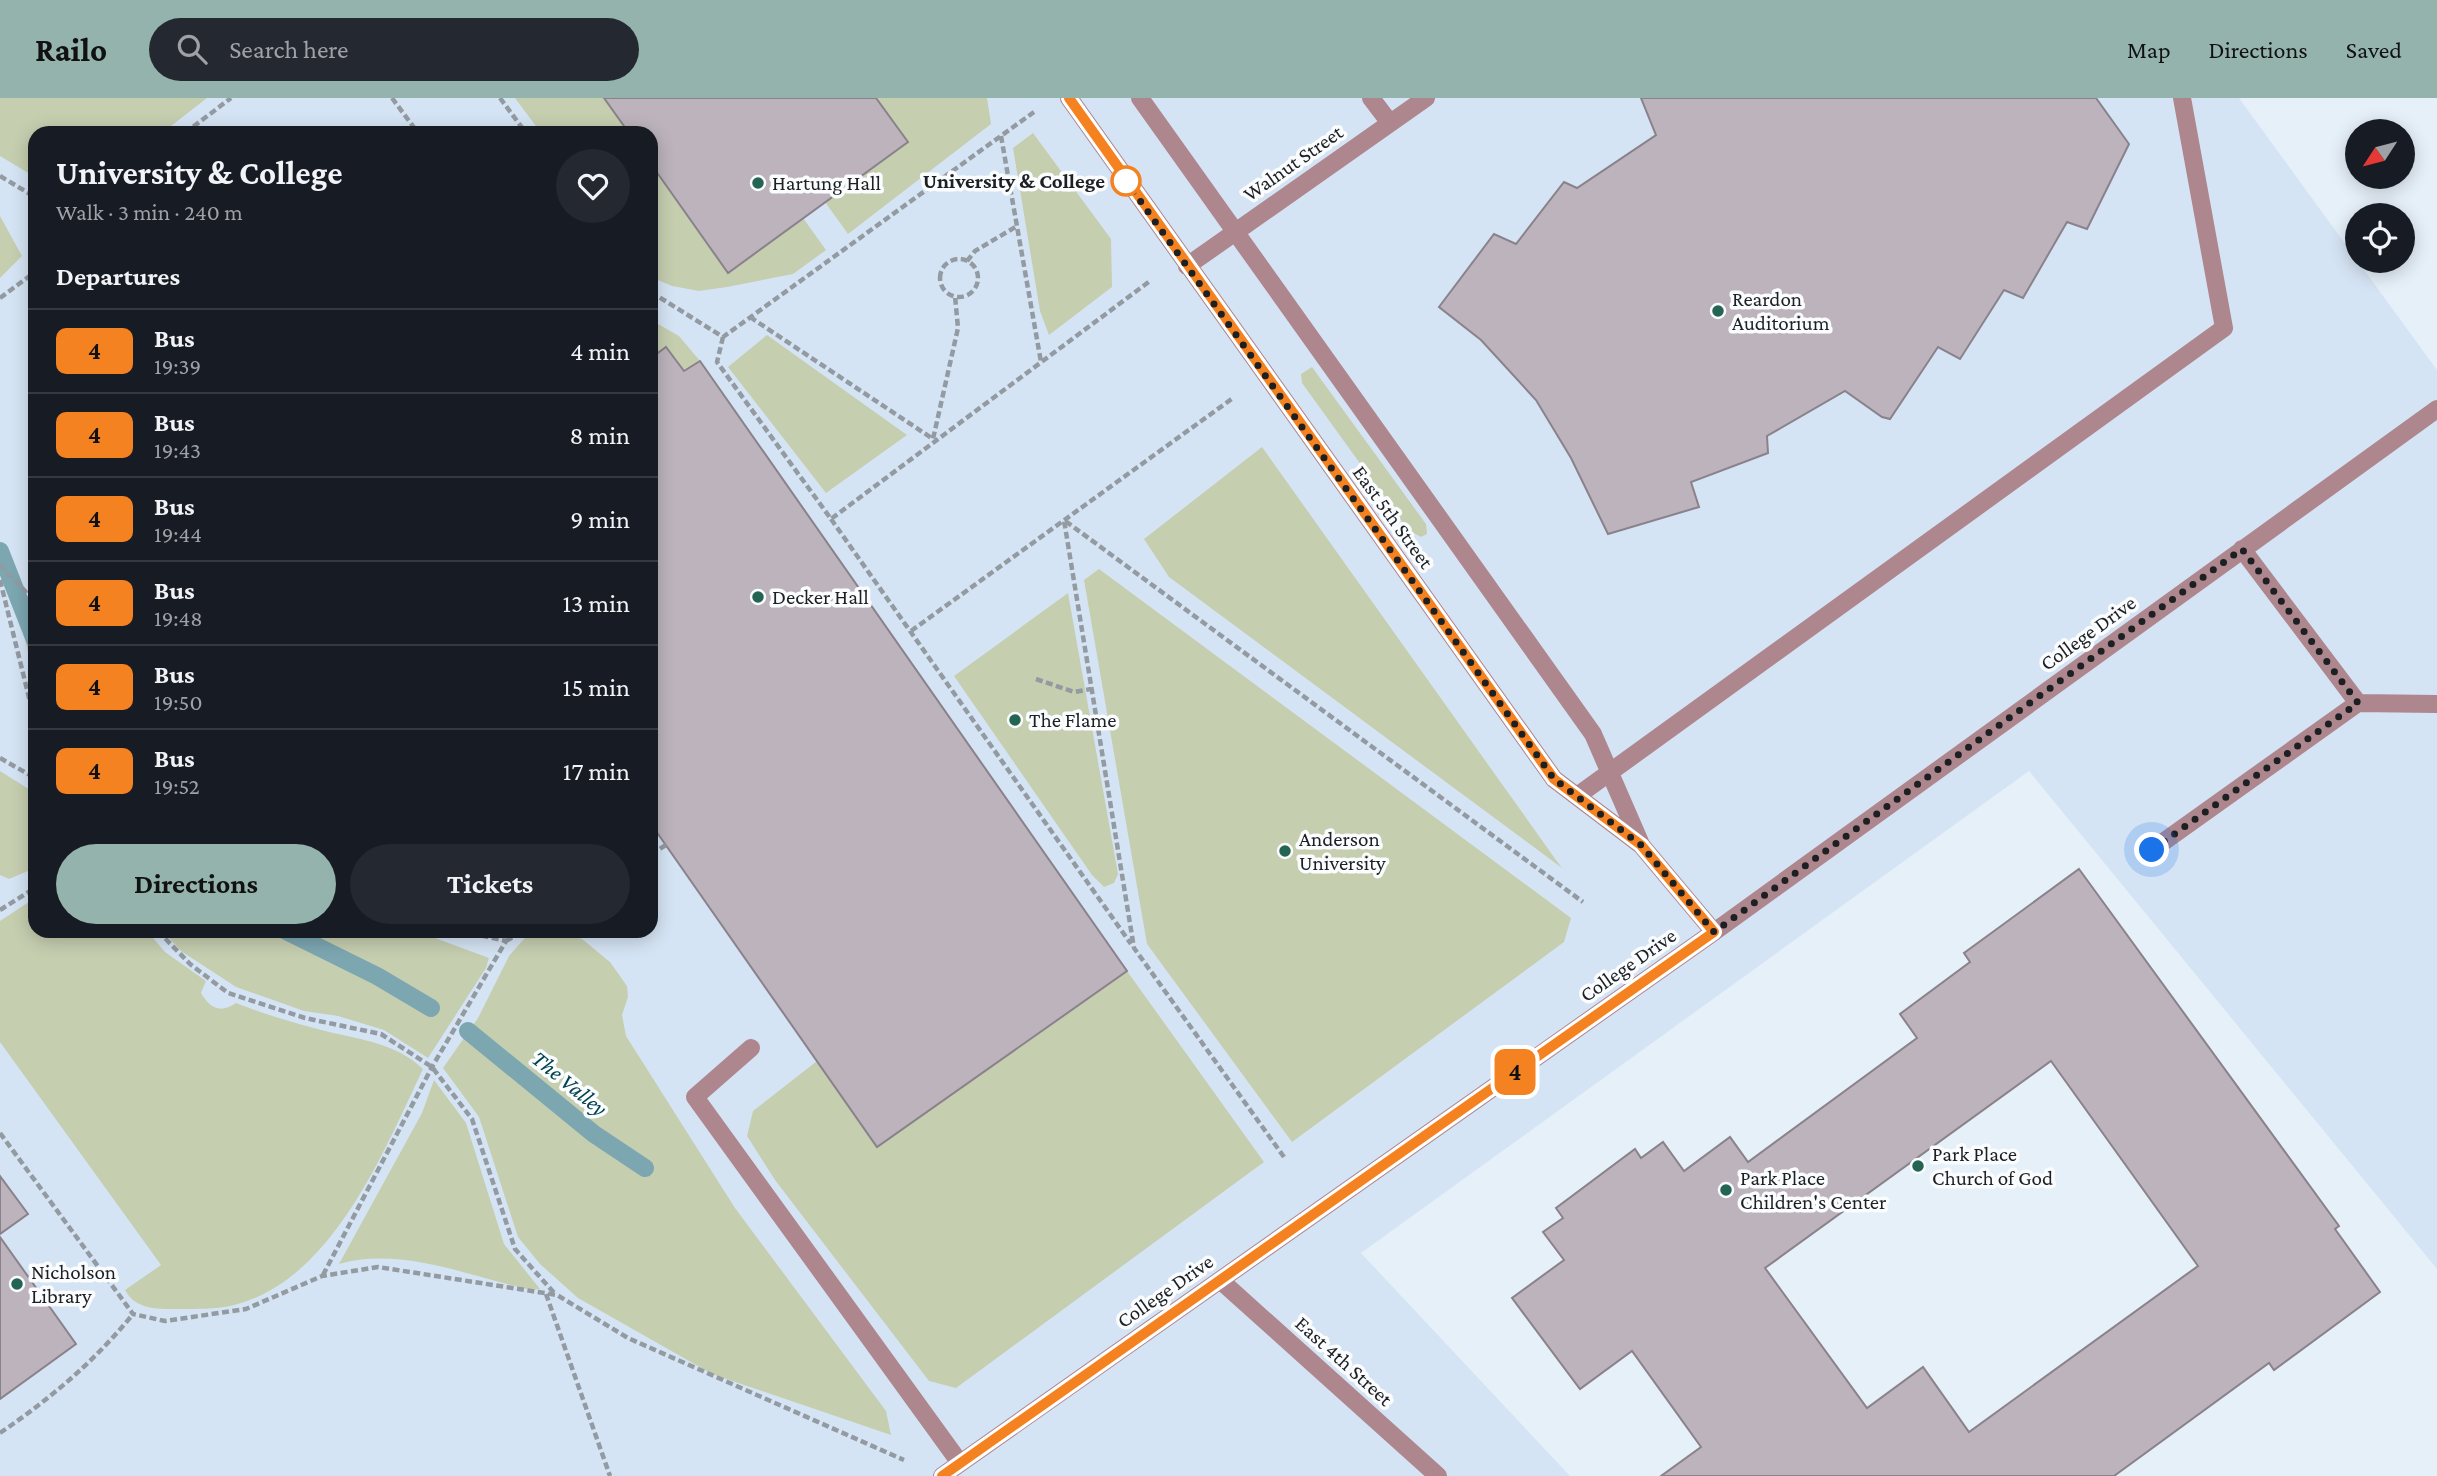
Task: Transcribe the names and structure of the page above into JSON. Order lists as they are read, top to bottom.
{
  "streets": {
    "street": [
      "Walnut Street",
      "East 5th Street",
      "College Drive",
      "East 4th Street"
    ]
  },
  "crossings": [
    ["Walnut Street", "East 5th Street"],
    ["East 5th Street", "College Drive"],
    ["College Drive", "East 4th Street"]
  ],
  "water": ["The Valley"],
  "places": [
    "University & College",
    "Hartung Hall",
    "Reardon Auditorium",
    "Decker Hall",
    "The Flame",
    "Anderson University",
    "Park Place Church of God",
    "Park Place Children's Center",
    "Nicholson Library"
  ],
  "lines": ["bus line 4"],
  "north": "bottom left",
  "page": {
    "header": "Railo",
    "search": "Search here",
    "nav": ["Map", "Directions", "Saved"],
    "on_map": "4",
    "heading": [
      ["University & College", "Walk · 3 min · 240 m"],
      "Departures"
    ],
    "list": [
      {
        "mark": "4",
        "name": "Bus",
        "note": "19:39",
        "value": "4 min"
      },
      {
        "mark": "4",
        "name": "Bus",
        "note": "19:43",
        "value": "8 min"
      },
      {
        "mark": "4",
        "name": "Bus",
        "note": "19:44",
        "value": "9 min"
      },
      {
        "mark": "4",
        "name": "Bus",
        "note": "19:48",
        "value": "13 min"
      },
      {
        "mark": "4",
        "name": "Bus",
        "note": "19:50",
        "value": "15 min"
      },
      {
        "mark": "4",
        "name": "Bus",
        "note": "19:52",
        "value": "17 min"
      }
    ],
    "buttons": ["Directions", "Tickets"]
  }
}
